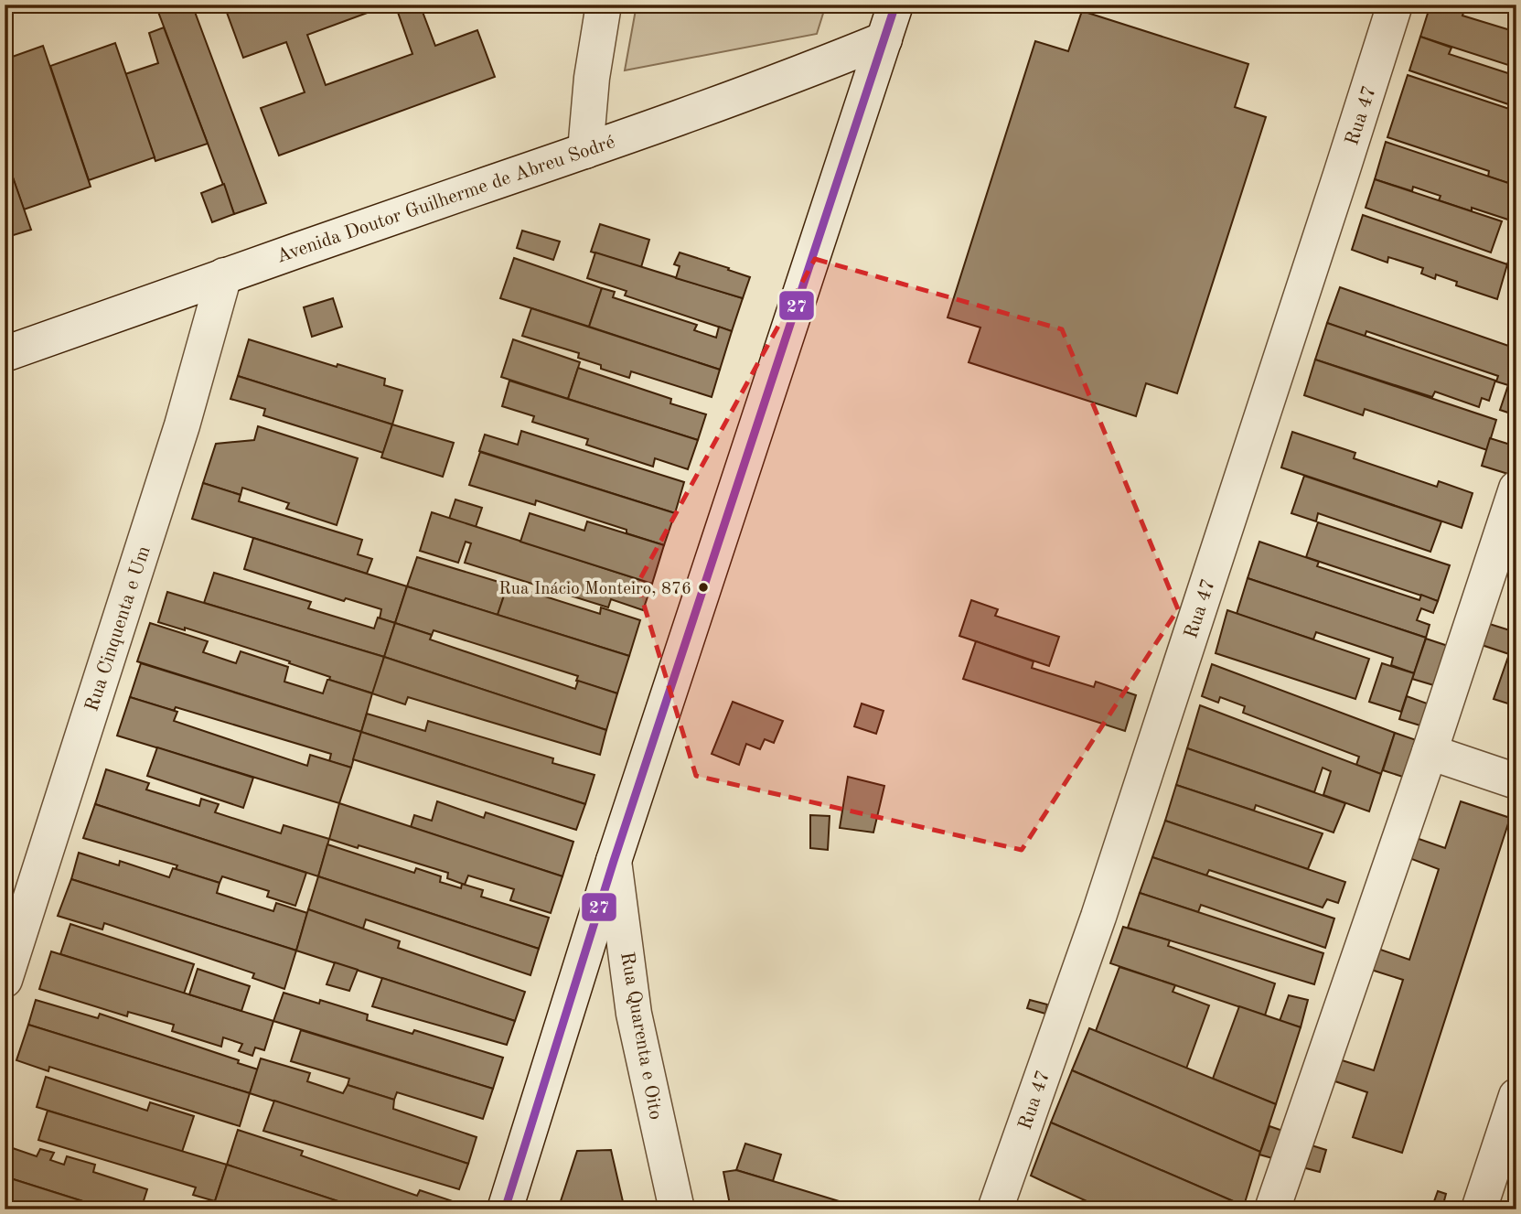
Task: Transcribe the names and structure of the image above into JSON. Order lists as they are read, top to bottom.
{
  "streets": {
    "street": [
      "Rua 47",
      "Avenida Doutor Guilherme de Abreu Sodré",
      "Rua Cinquenta e Um",
      "Rua Quarenta e Oito"
    ]
  },
  "crossings": [
    ["Avenida Doutor Guilherme de Abreu Sodré", "Rua Cinquenta e Um"]
  ],
  "places": ["Rua Inácio Monteiro, 876"],
  "lines": ["transit line 27"]
}
